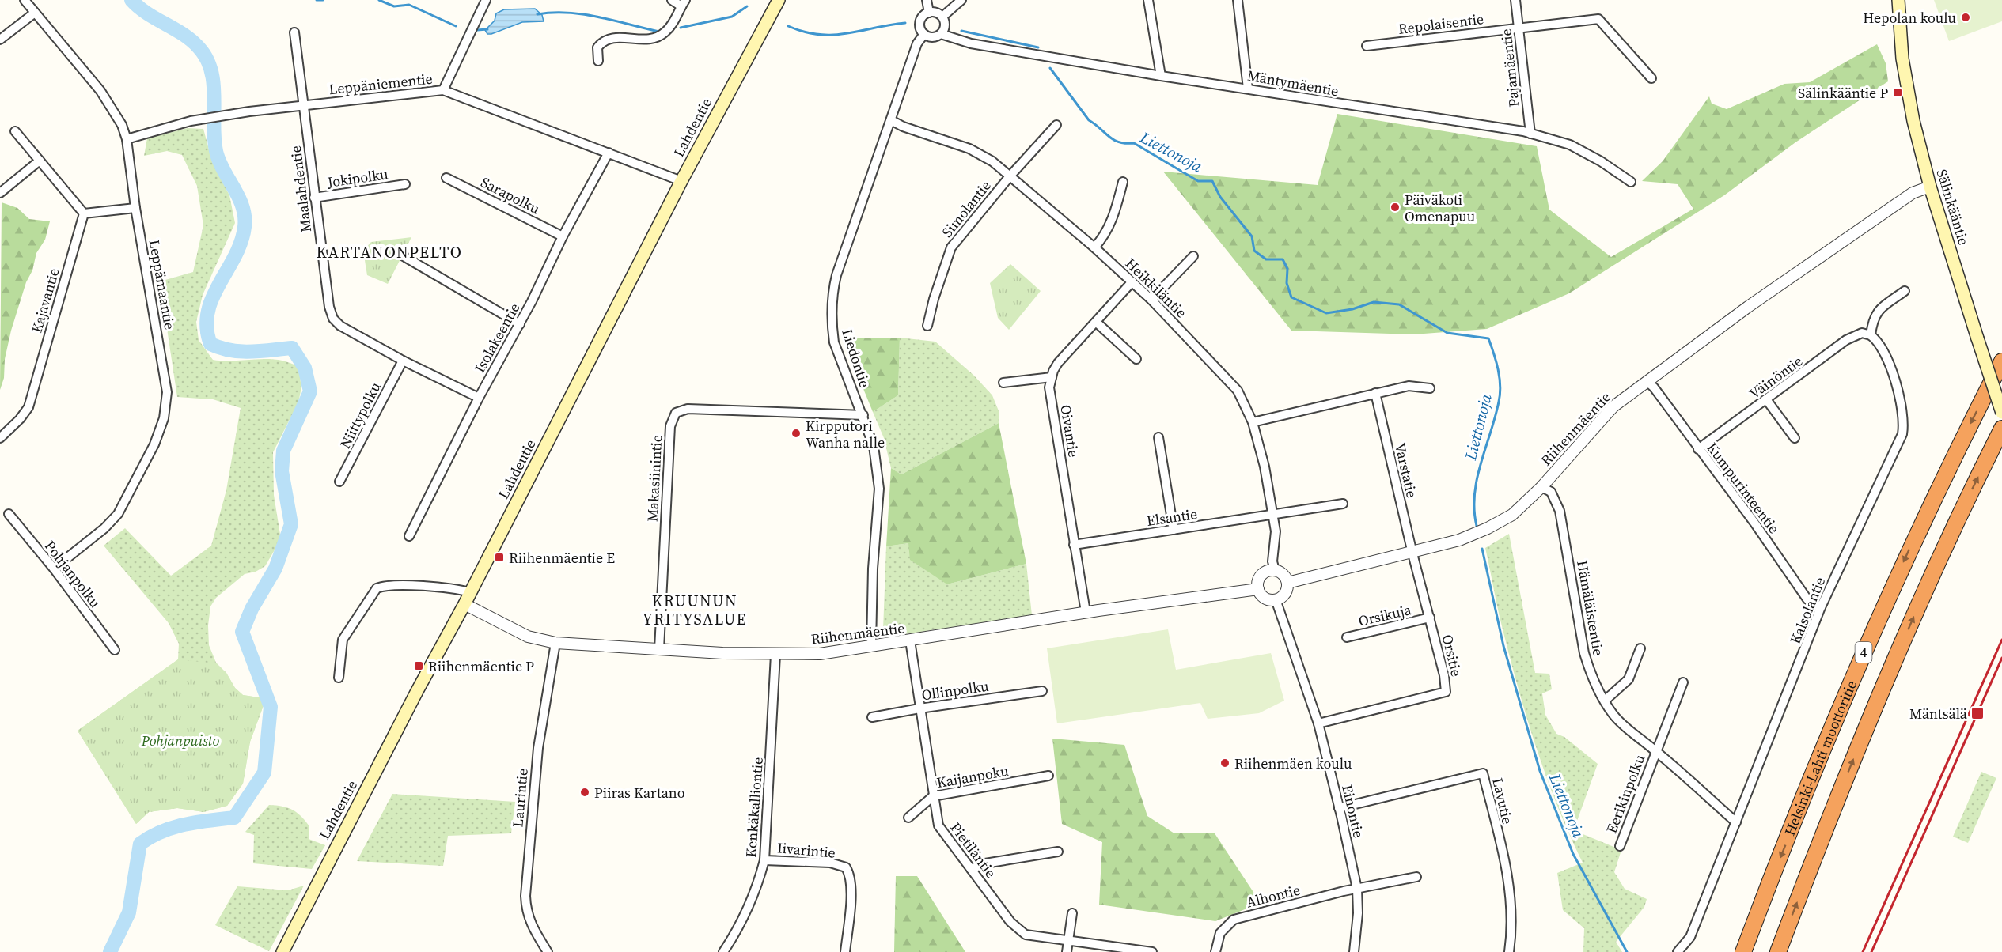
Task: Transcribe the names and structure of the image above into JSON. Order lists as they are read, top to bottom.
{
  "streets": {
    "highway": ["4", "Helsinki-Lahti moottoritie"],
    "main road": ["Lahdentie", "Sälinkääntie"],
    "street": [
      "Repolaisentie",
      "Pajamäentie",
      "Mäntymäentie",
      "Leppäniementie",
      "Jokipolku",
      "Maalahdentie",
      "Sarapolku",
      "Simolantie",
      "Leppämaantie",
      "Heikkiläntie",
      "Kajavantie",
      "Isolakeentie",
      "Liedontie",
      "Väinöntie",
      "Niittypolku",
      "Riihenmäentie",
      "Oivantie",
      "Varstatie",
      "Makasiinintie",
      "Kumpurinteentie",
      "Elsantie",
      "Pohjanpolku",
      "Hämäläistentie",
      "Kalsolantie",
      "Orsikuja",
      "Orsitie",
      "Ollinpolku",
      "Kaijanpoku",
      "Eerikinpolku",
      "Laurintie",
      "Lavutie",
      "Kenkäkalliontie",
      "Einontie",
      "Iivarintie",
      "Pietiläntie",
      "Alhontie"
    ]
  },
  "crossings": [
    ["Repolaisentie", "Pajamäentie"],
    ["Pajamäentie", "Mäntymäentie"],
    ["Mäntymäentie", "Liedontie"],
    ["Leppäniementie", "Lahdentie"],
    ["Leppäniementie", "Maalahdentie"],
    ["Leppäniementie", "Leppämaantie"],
    ["Leppäniementie", "Isolakeentie"],
    ["Lahdentie", "Riihenmäentie"],
    ["Jokipolku", "Maalahdentie"],
    ["Maalahdentie", "Isolakeentie"],
    ["Maalahdentie", "Niittypolku"],
    ["Sarapolku", "Isolakeentie"],
    ["Sälinkääntie", "Riihenmäentie"],
    ["Simolantie", "Heikkiläntie"],
    ["Leppämaantie", "Pohjanpolku"],
    ["Heikkiläntie", "Liedontie"],
    ["Heikkiläntie", "Riihenmäentie"],
    ["Heikkiläntie", "Oivantie"],
    ["Heikkiläntie", "Elsantie"],
    ["Heikkiläntie", "Einontie"],
    ["Liedontie", "Riihenmäentie"],
    ["Liedontie", "Makasiinintie"],
    ["Väinöntie", "Kumpurinteentie"],
    ["Väinöntie", "Kalsolantie"],
    ["Riihenmäentie", "Oivantie"],
    ["Riihenmäentie", "Varstatie"],
    ["Riihenmäentie", "Makasiinintie"],
    ["Riihenmäentie", "Kumpurinteentie"],
    ["Riihenmäentie", "Hämäläistentie"],
    ["Riihenmäentie", "Orsitie"],
    ["Riihenmäentie", "Laurintie"],
    ["Riihenmäentie", "Kenkäkalliontie"],
    ["Riihenmäentie", "Einontie"],
    ["Riihenmäentie", "Pietiläntie"],
    ["Oivantie", "Elsantie"],
    ["Varstatie", "Orsitie"],
    ["Kumpurinteentie", "Kalsolantie"],
    ["Hämäläistentie", "Kalsolantie"],
    ["Hämäläistentie", "Eerikinpolku"],
    ["Orsikuja", "Orsitie"],
    ["Orsitie", "Einontie"],
    ["Ollinpolku", "Pietiläntie"],
    ["Kaijanpoku", "Pietiläntie"],
    ["Lavutie", "Einontie"],
    ["Kenkäkalliontie", "Iivarintie"],
    ["Einontie", "Alhontie"]
  ],
  "districts": ["KARTANONPELTO", "KRUUNUN YRITYSALUE"],
  "water": ["Liettonoja"],
  "parks": ["Pohjanpuisto"],
  "places": {
    "other": [
      "Hepolan koulu",
      "Päiväkoti Omenapuu",
      "Kirpputori Wanha nalle",
      "Riihenmäen koulu",
      "Piiras Kartano"
    ],
    "transit": [
      "Sälinkääntie P",
      "Riihenmäentie E",
      "Riihenmäentie P",
      "Mäntsälä"
    ]
  }
}
